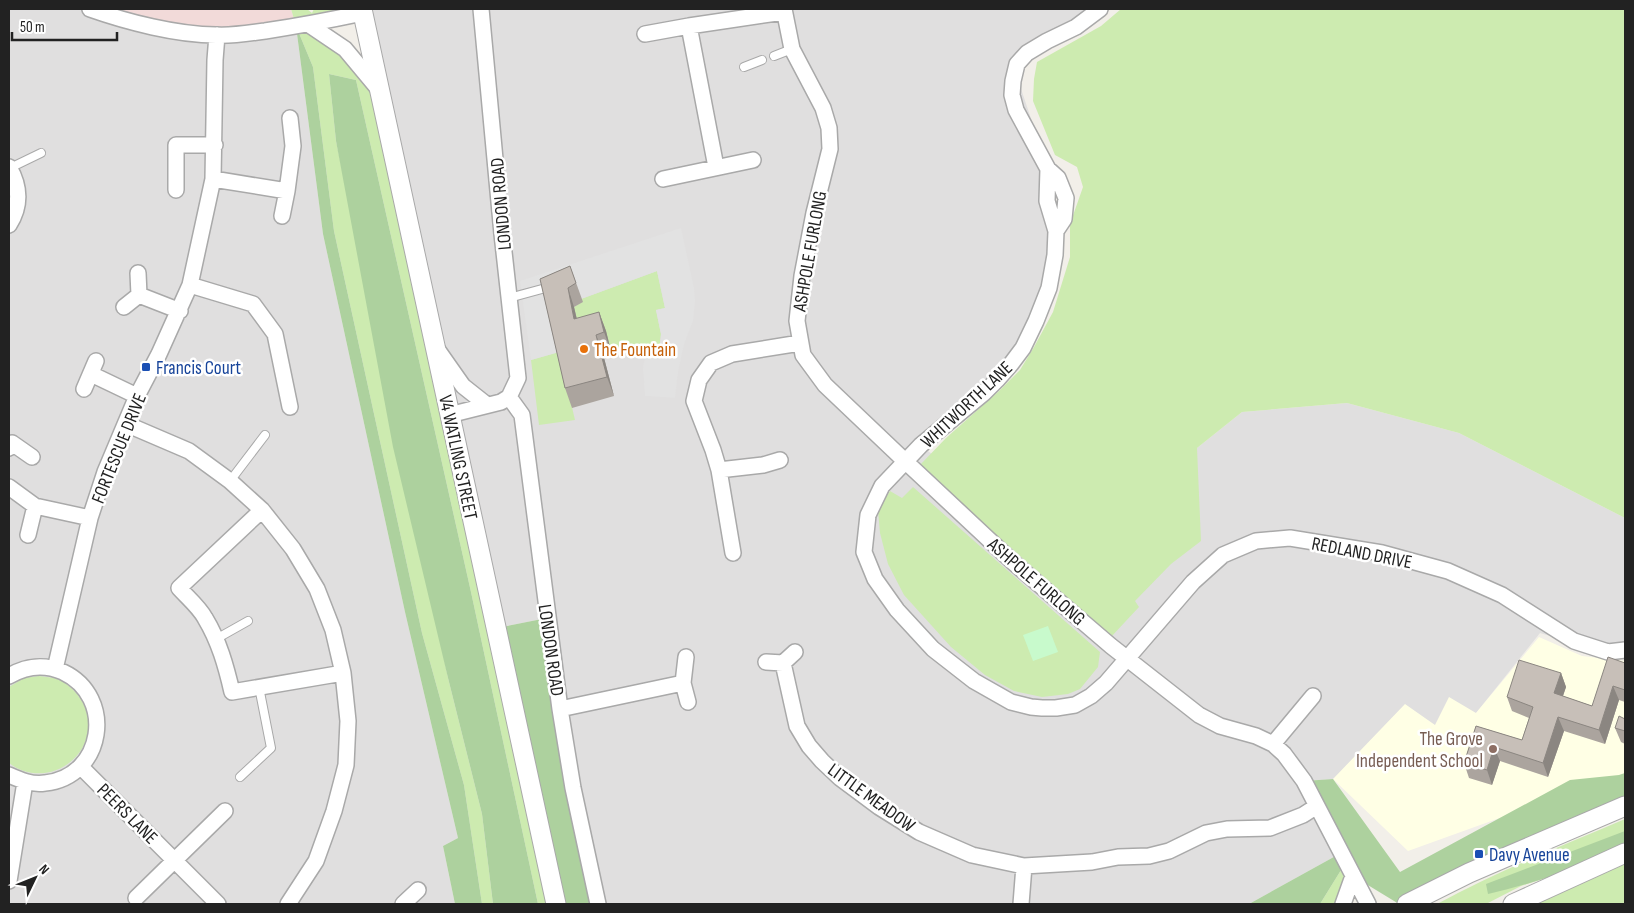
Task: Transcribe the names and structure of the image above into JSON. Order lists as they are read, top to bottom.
{
  "streets": {
    "street": [
      "LONDON ROAD",
      "ASHPOLE FURLONG",
      "WHITWORTH LANE",
      "FORTESCUE DRIVE",
      "V4 WATLING STREET",
      "REDLAND DRIVE",
      "LITTLE MEADOW",
      "PEERS LANE"
    ]
  },
  "crossings": [
    ["ASHPOLE FURLONG", "WHITWORTH LANE"],
    ["ASHPOLE FURLONG", "REDLAND DRIVE"],
    ["ASHPOLE FURLONG", "LITTLE MEADOW"]
  ],
  "places": {
    "other": ["The Fountain", "The Grove Independent School"],
    "transit": ["Francis Court", "Davy Avenue"]
  },
  "scale_bar": "50 m",
  "north": "top right"
}
